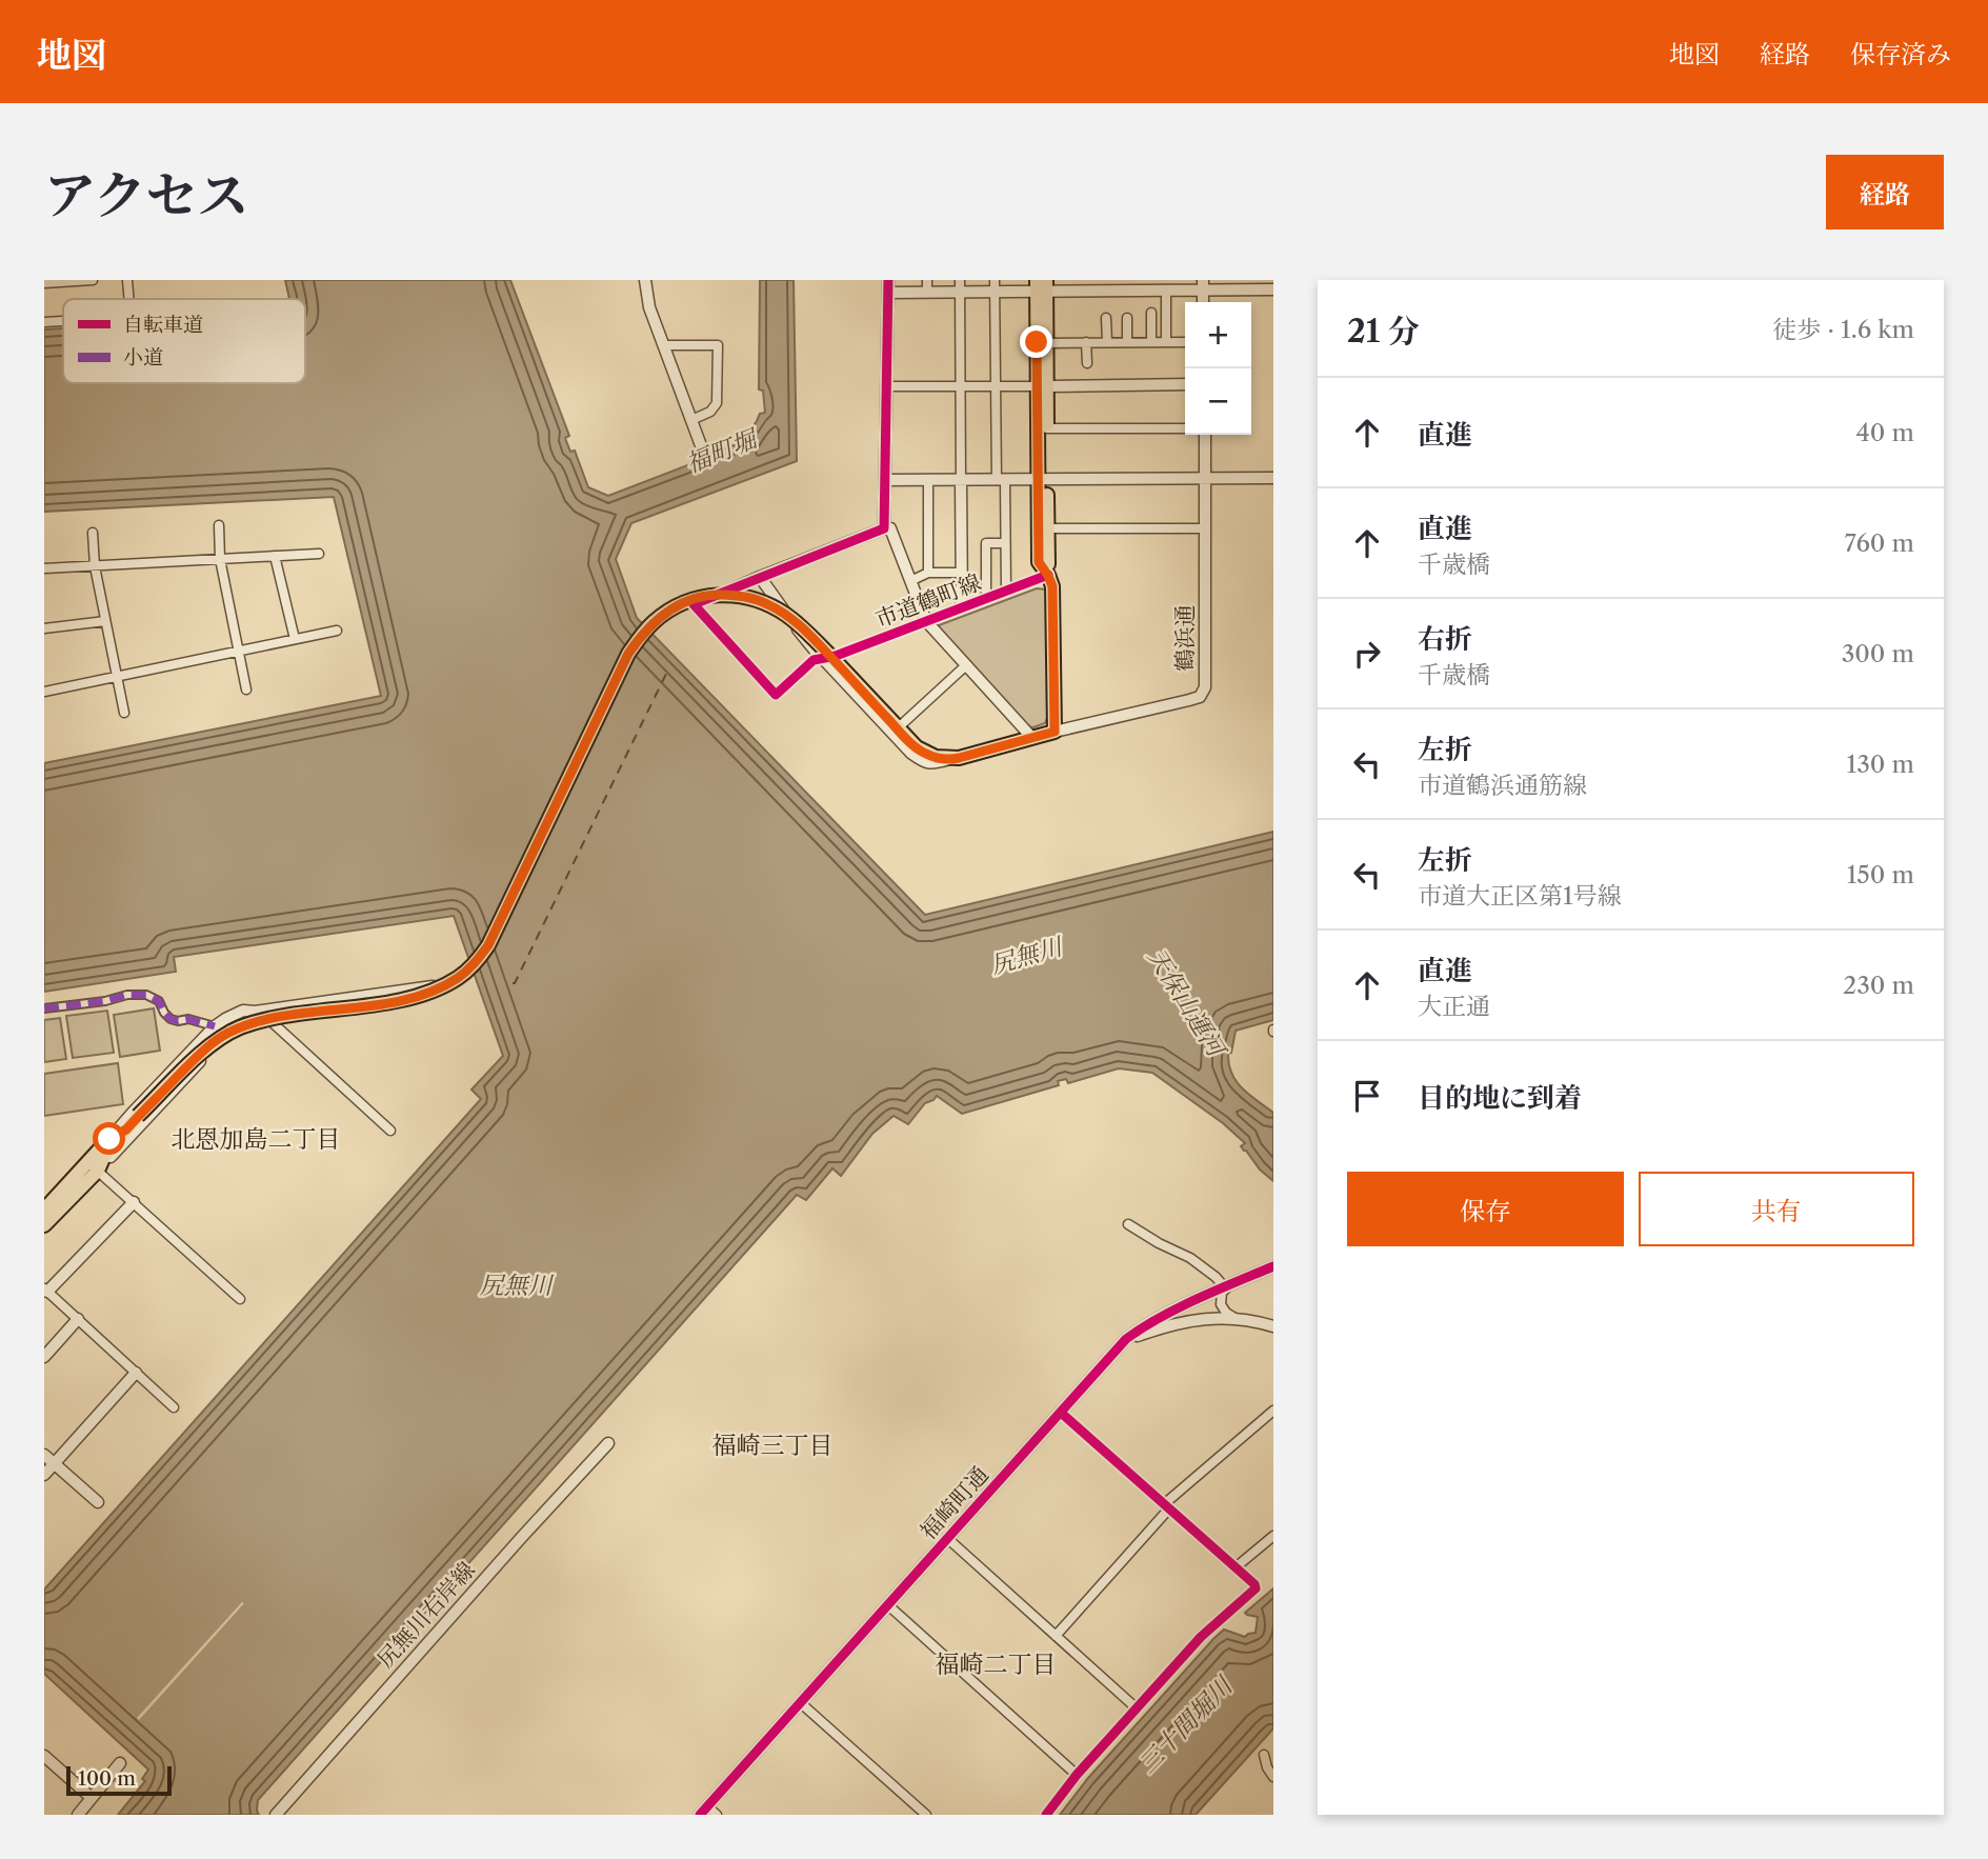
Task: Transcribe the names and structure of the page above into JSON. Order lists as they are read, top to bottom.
{
  "streets": {
    "street": [
      "市道鶴町線",
      "鶴浜通",
      "福崎町通",
      "尻無川右岸線"
    ]
  },
  "districts": ["北恩加島二丁目", "福崎三丁目", "福崎二丁目"],
  "water": [
    "福町堀",
    "尻無川",
    "天保山運河",
    "三十間堀川"
  ],
  "legend": ["自転車道", "小道"],
  "scale_bar": "100 m",
  "page": {
    "header": "地図",
    "nav": ["地図", "経路", "保存済み"],
    "title": "アクセス",
    "buttons": [
      "経路",
      ["保存", "共有"]
    ],
    "heading": ["21 分", "徒歩 · 1.6 km"],
    "map_buttons": ["+", "−"],
    "list": [
      ["直進", "40 m"],
      ["直進", "千歳橋", "760 m"],
      ["右折", "千歳橋", "300 m"],
      ["左折", "市道鶴浜通筋線", "130 m"],
      ["左折", "市道大正区第1号線", "150 m"],
      ["直進", "大正通", "230 m"],
      "目的地に到着"
    ],
    "scale": "100 m"
  }
}
